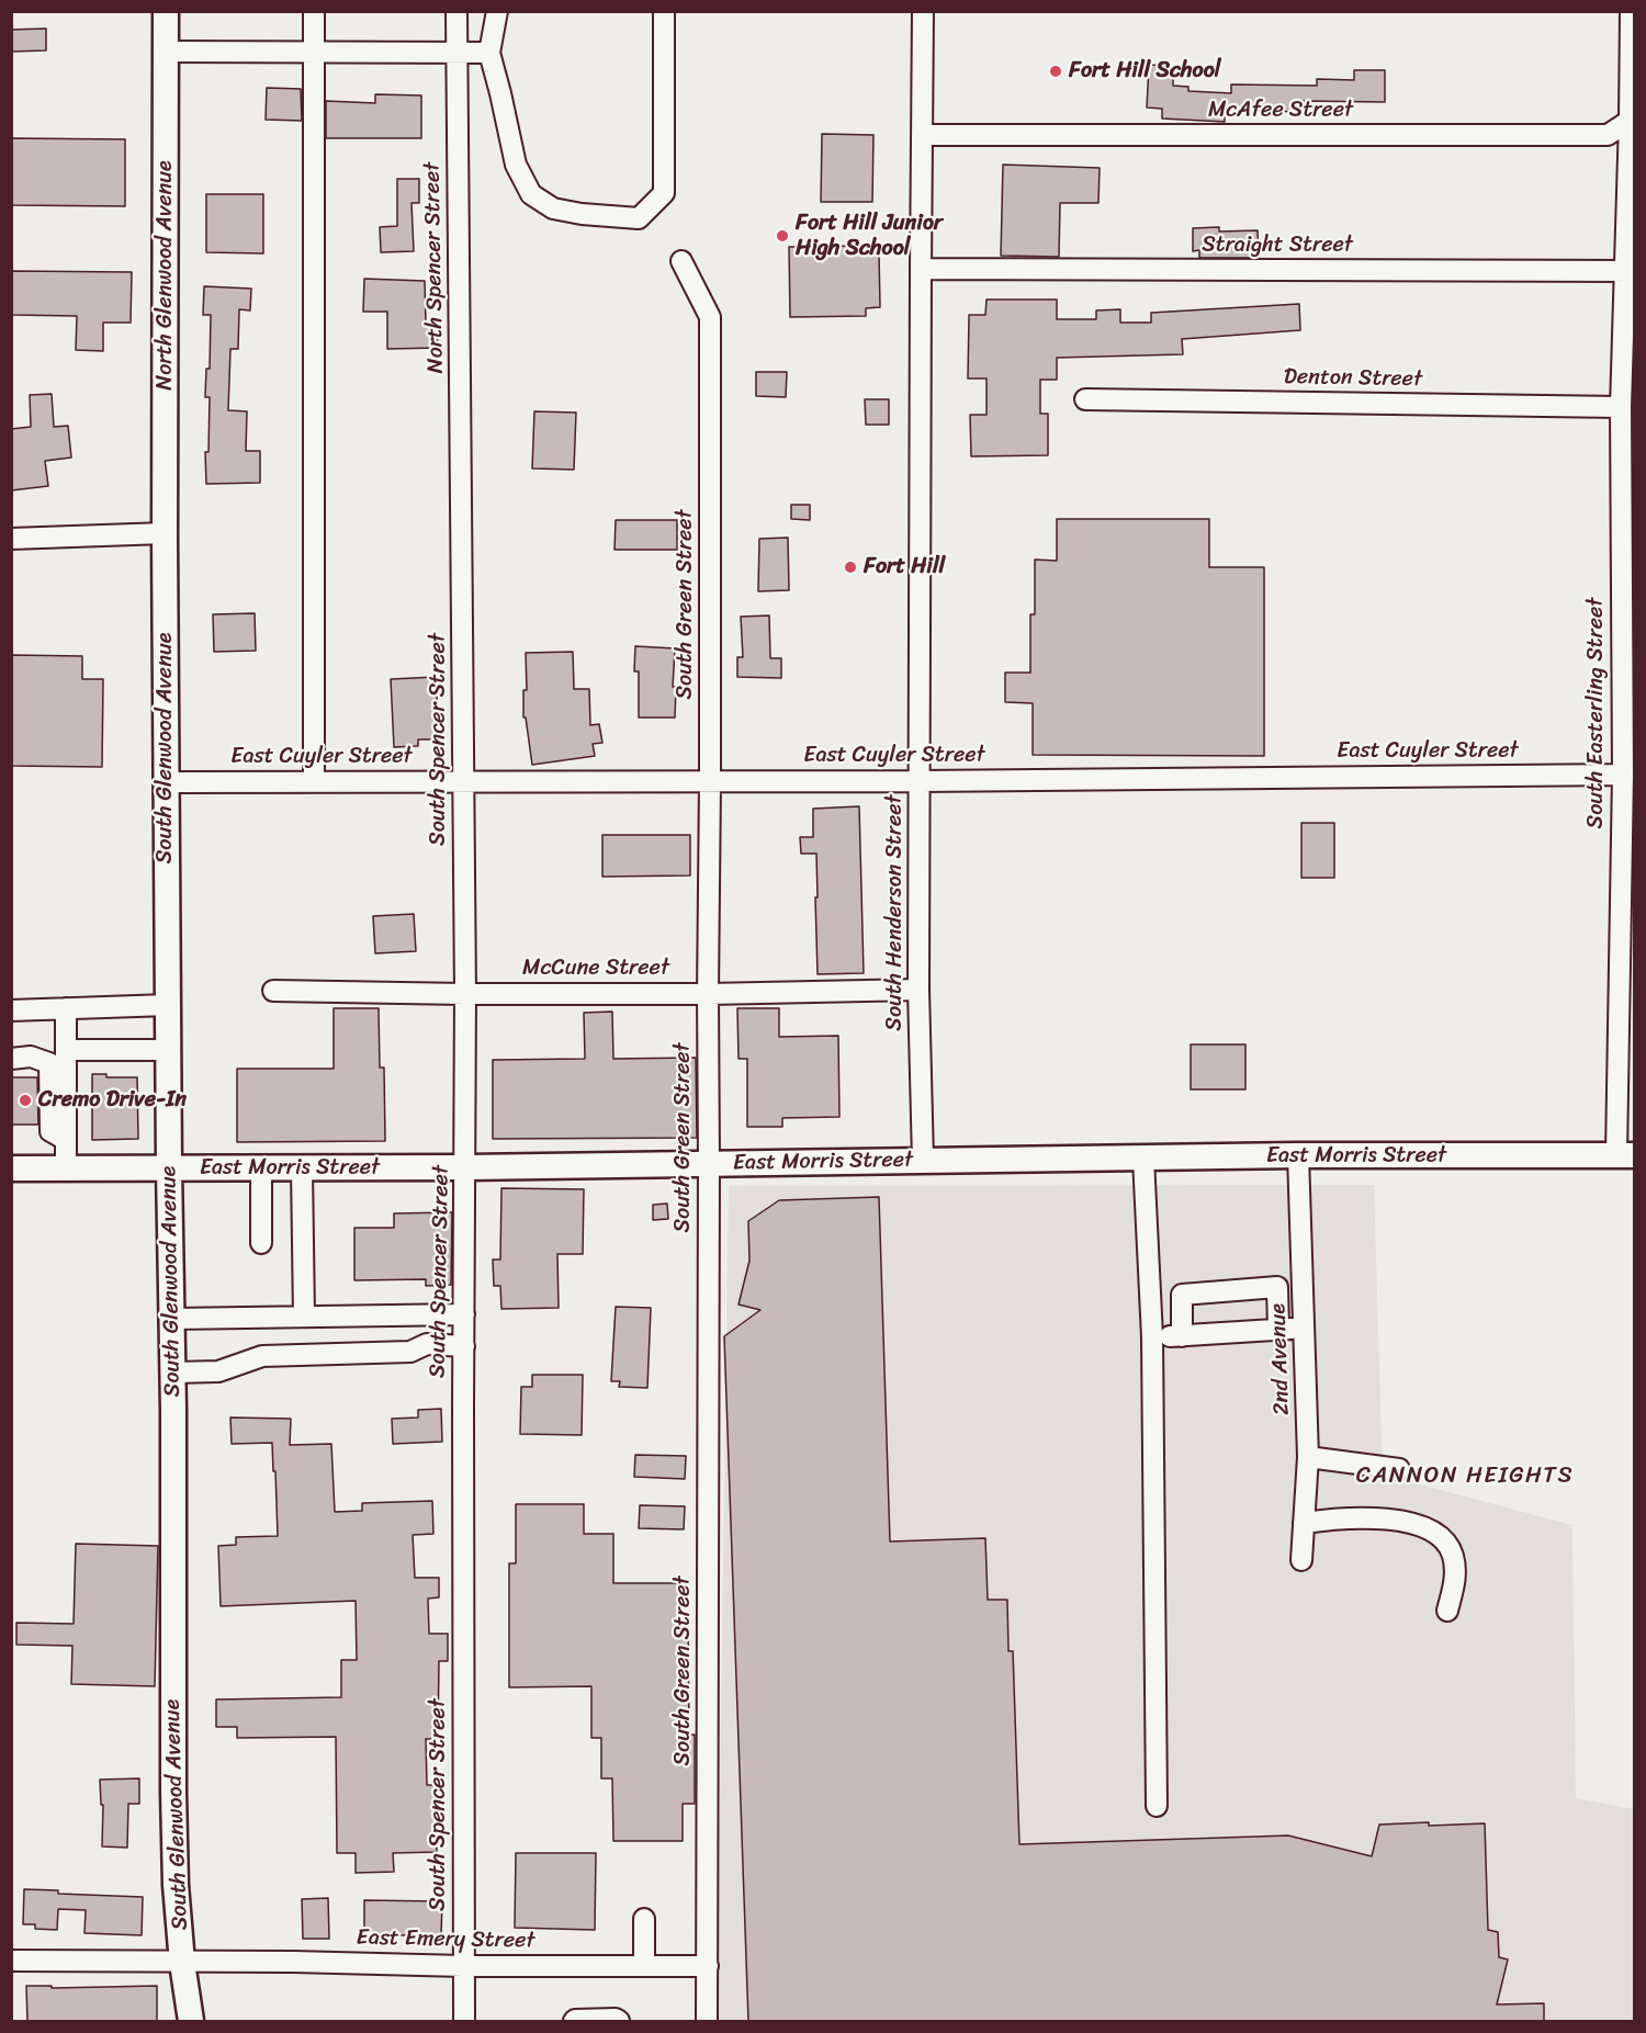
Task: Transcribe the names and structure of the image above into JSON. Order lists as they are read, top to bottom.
{
  "streets": {
    "main road": ["North Glenwood Avenue", "South Glenwood Avenue", "East Morris Street"],
    "street": [
      "McAfee Street",
      "Straight Street",
      "North Spencer Street",
      "Denton Street",
      "South Green Street",
      "South Easterling Street",
      "South Spencer Street",
      "East Cuyler Street",
      "South Henderson Street",
      "McCune Street",
      "2nd Avenue",
      "East Emery Street"
    ]
  },
  "crossings": [
    ["McAfee Street", "South Easterling Street"],
    ["McAfee Street", "South Henderson Street"],
    ["Straight Street", "South Easterling Street"],
    ["Straight Street", "South Henderson Street"],
    ["North Spencer Street", "South Spencer Street"],
    ["North Glenwood Avenue", "South Glenwood Avenue"],
    ["Denton Street", "South Easterling Street"],
    ["South Green Street", "East Cuyler Street"],
    ["South Green Street", "McCune Street"],
    ["South Green Street", "East Morris Street"],
    ["South Green Street", "East Emery Street"],
    ["South Easterling Street", "East Cuyler Street"],
    ["South Easterling Street", "East Morris Street"],
    ["South Spencer Street", "East Cuyler Street"],
    ["South Spencer Street", "McCune Street"],
    ["South Spencer Street", "East Morris Street"],
    ["South Spencer Street", "East Emery Street"],
    ["South Glenwood Avenue", "East Cuyler Street"],
    ["South Glenwood Avenue", "East Morris Street"],
    ["South Glenwood Avenue", "East Emery Street"],
    ["East Cuyler Street", "South Henderson Street"],
    ["South Henderson Street", "McCune Street"],
    ["South Henderson Street", "East Morris Street"],
    ["East Morris Street", "2nd Avenue"]
  ],
  "districts": ["CANNON HEIGHTS"],
  "places": [
    "Fort Hill School",
    "Fort Hill Junior High School",
    "Fort Hill",
    "Cremo Drive-In"
  ]
}
